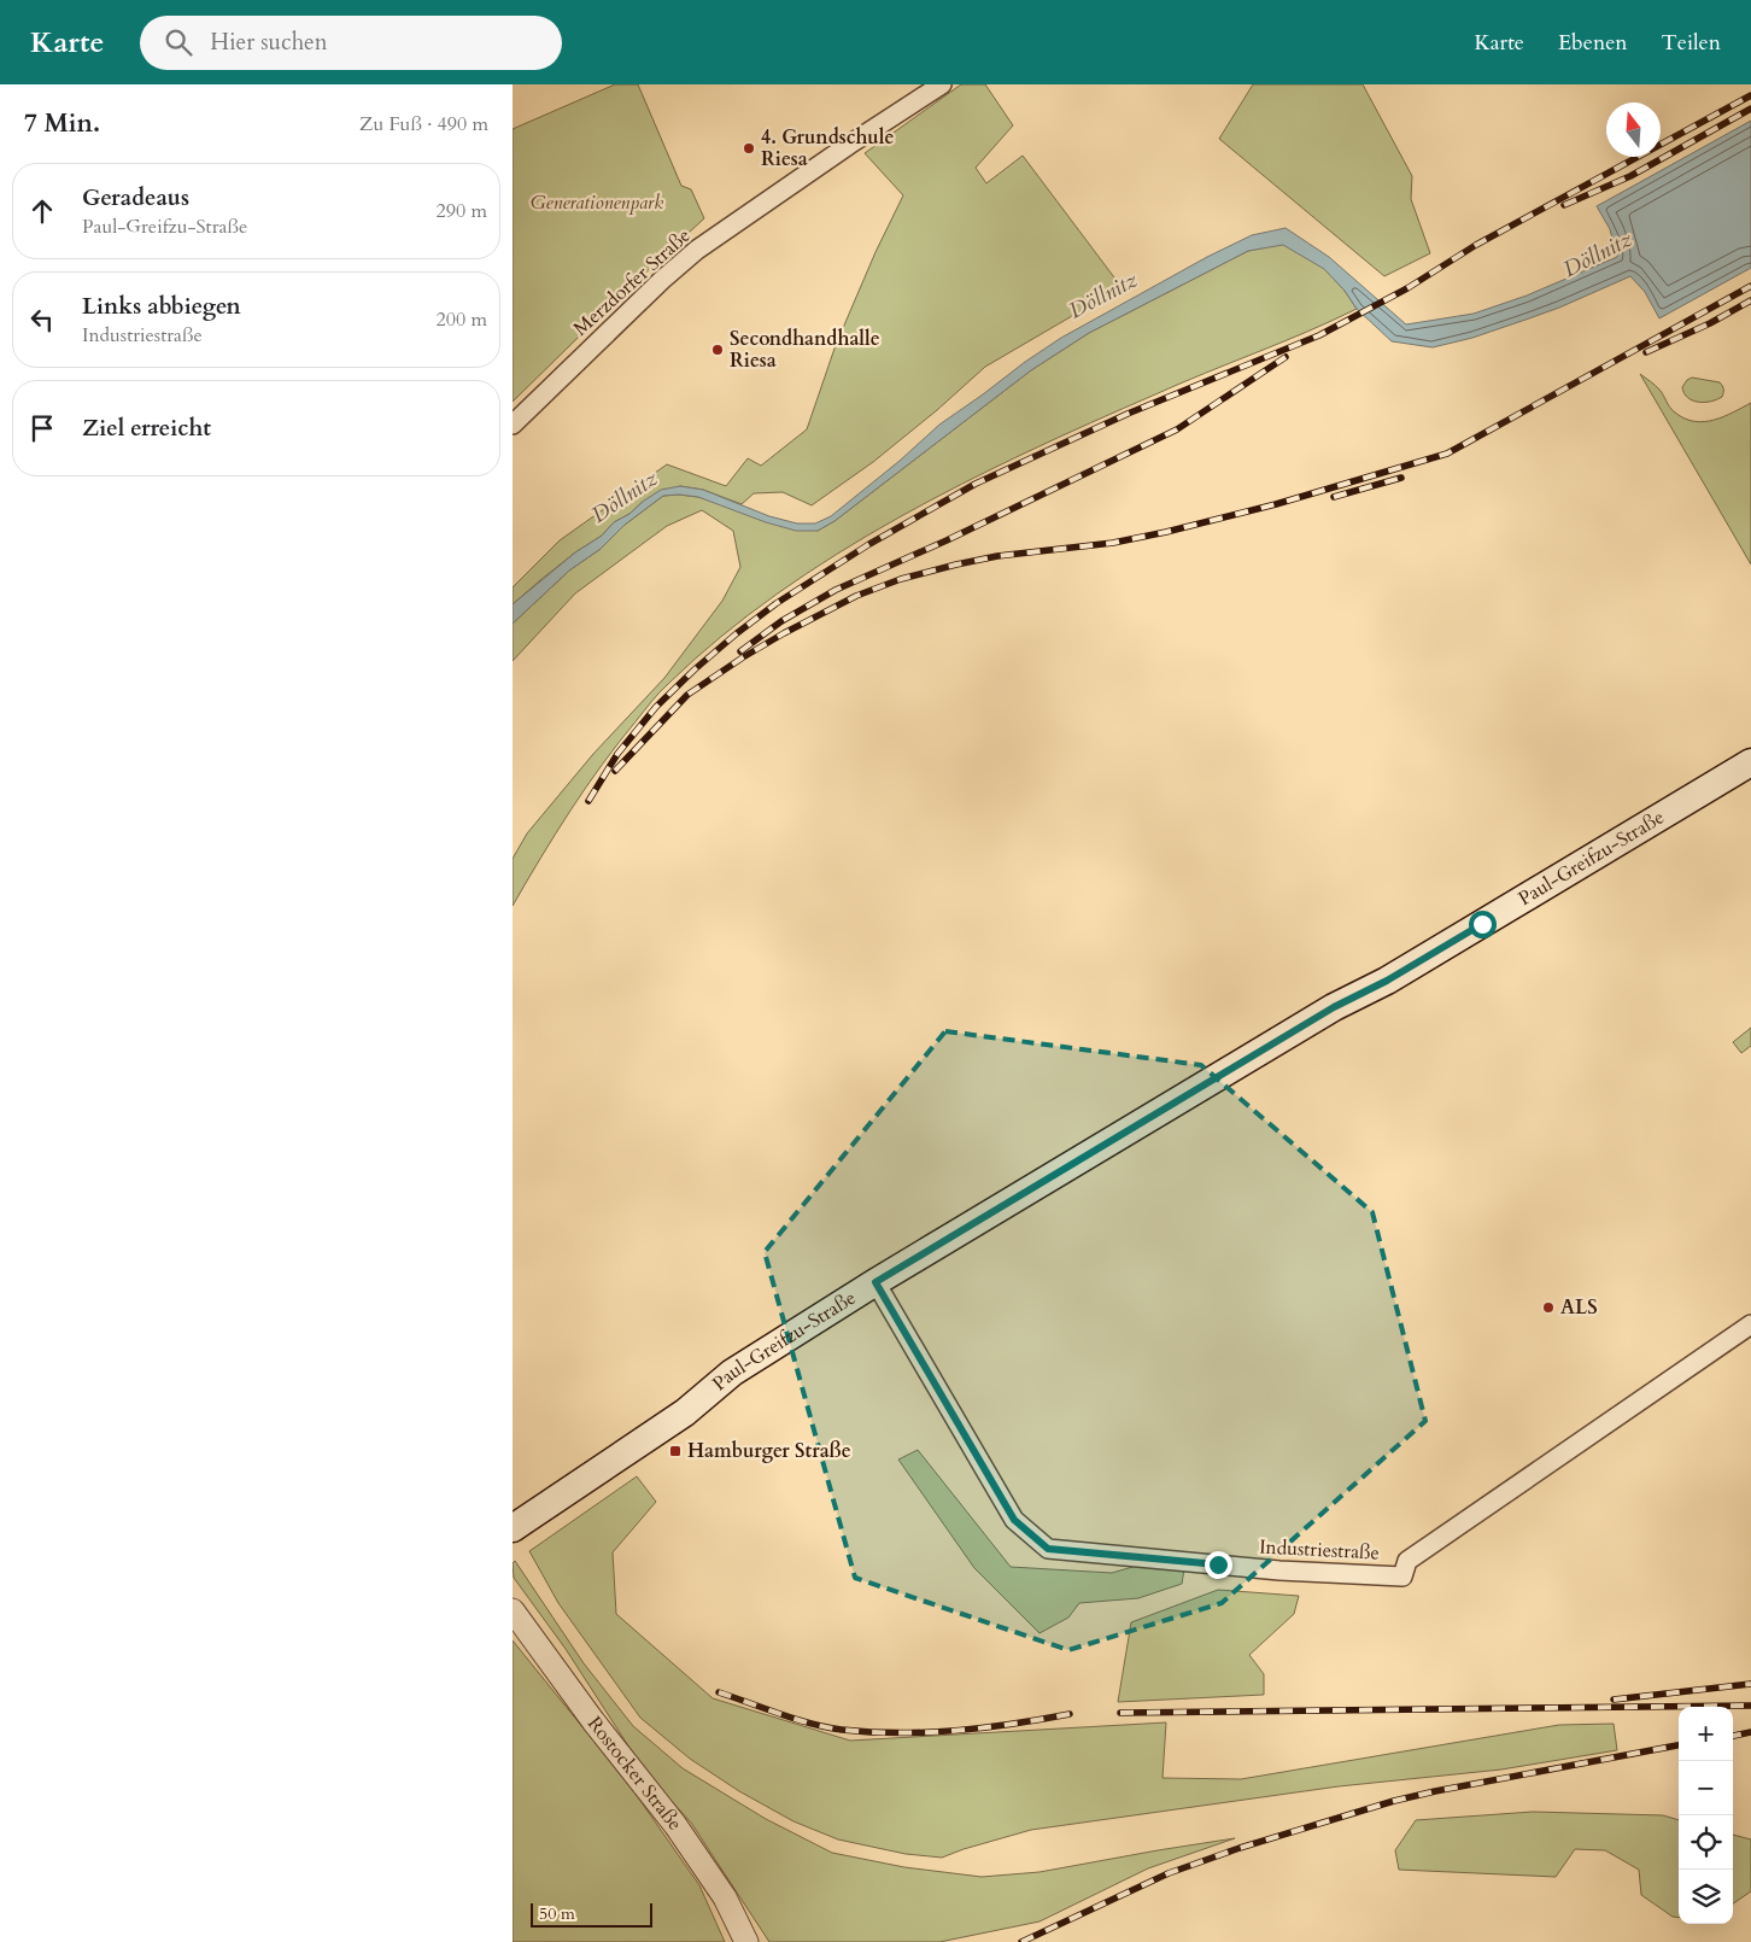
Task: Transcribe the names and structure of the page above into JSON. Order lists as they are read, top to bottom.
{
  "streets": {
    "main road": ["Paul-Greifzu-Straße"],
    "street": ["Merzdorfer Straße", "Industriestraße", "Rostocker Straße"]
  },
  "crossings": [
    ["Paul-Greifzu-Straße", "Industriestraße"]
  ],
  "water": ["Döllnitz"],
  "parks": ["Generationenpark"],
  "places": {
    "other": ["4. Grundschule Riesa", "Secondhandhalle Riesa", "ALS"],
    "transit": ["Hamburger Straße"]
  },
  "scale_bar": "50 m",
  "north": "top",
  "page": {
    "header": "Karte",
    "search": "Hier suchen",
    "nav": ["Karte", "Ebenen", "Teilen"],
    "heading": ["7 Min.", "Zu Fuß · 490 m"],
    "list": [
      ["Geradeaus", "Paul-Greifzu-Straße", "290 m"],
      ["Links abbiegen", "Industriestraße", "200 m"],
      "Ziel erreicht"
    ],
    "map_buttons": ["+", "−"],
    "scale": "50 m"
  }
}
